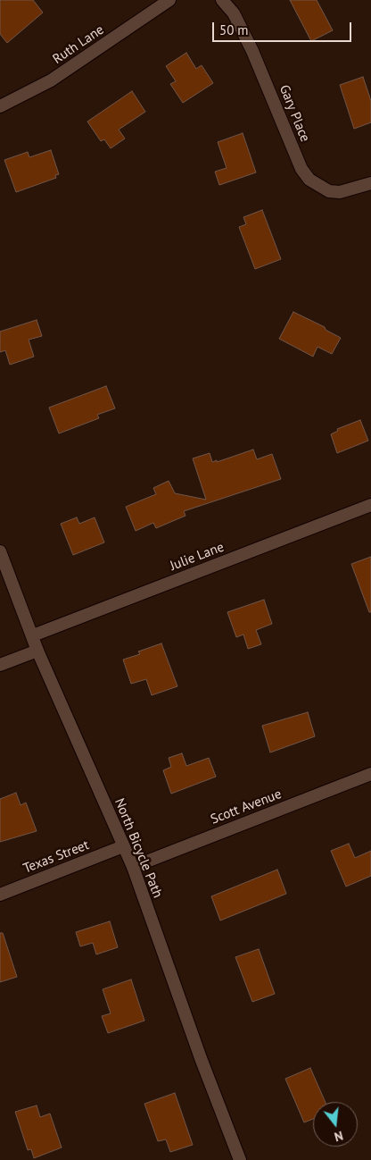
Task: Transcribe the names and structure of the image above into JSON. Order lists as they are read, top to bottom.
{
  "streets": {
    "street": [
      "Ruth Lane",
      "Gary Place",
      "Julie Lane",
      "Scott Avenue",
      "North Bicycle Path",
      "Texas Street"
    ]
  },
  "crossings": [
    ["Julie Lane", "North Bicycle Path"],
    ["Scott Avenue", "North Bicycle Path"],
    ["North Bicycle Path", "Texas Street"]
  ],
  "scale_bar": "50 m",
  "north": "bottom"
}
